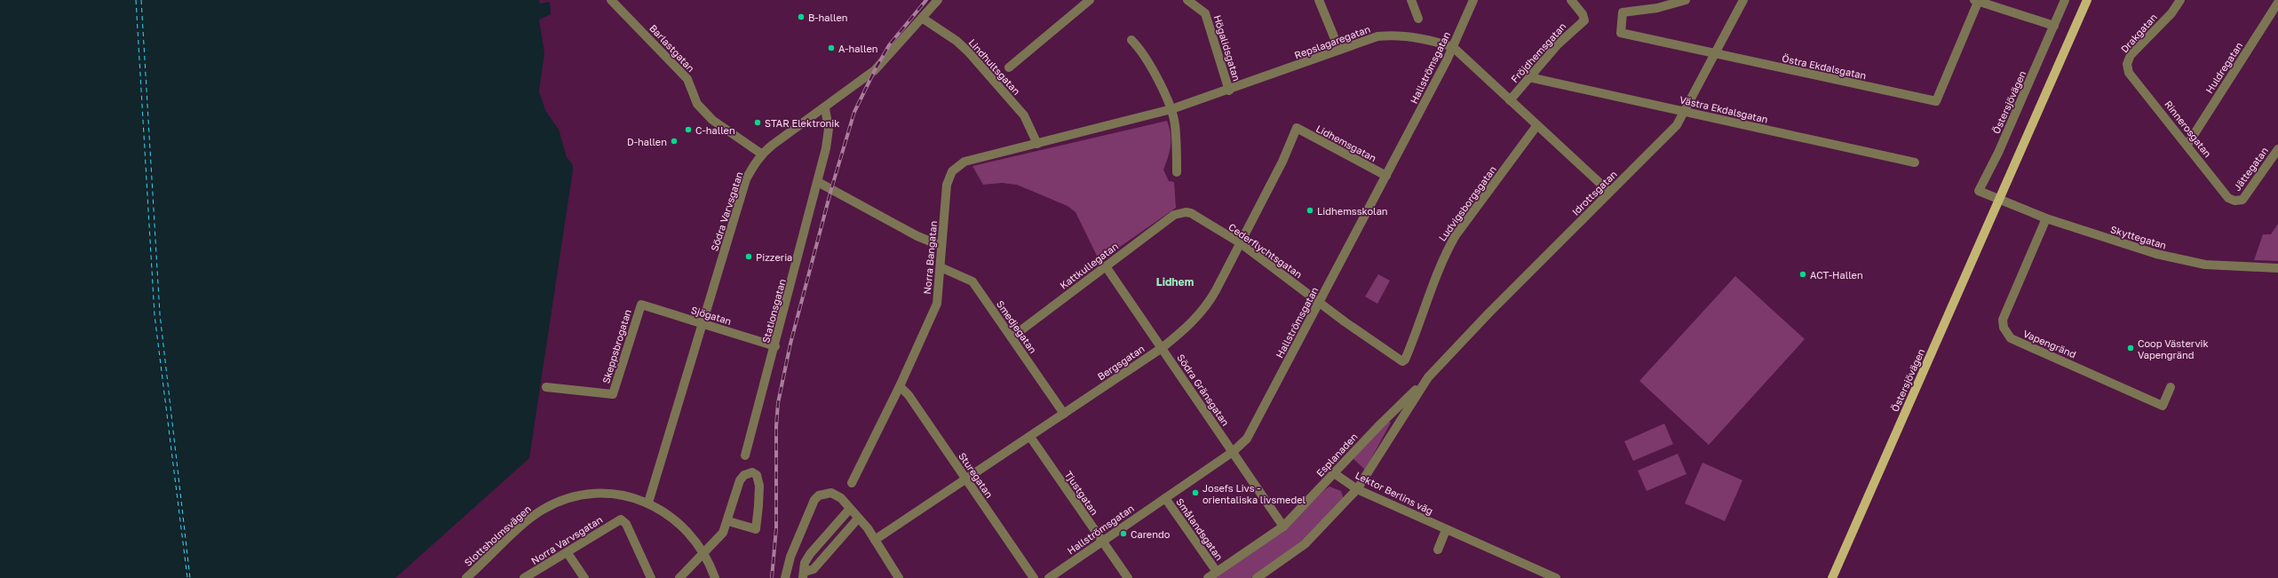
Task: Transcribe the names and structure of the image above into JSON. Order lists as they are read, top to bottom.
{
  "streets": {
    "main road": ["Östersjövägen"],
    "street": [
      "Drakgatan",
      "Repslagaregatan",
      "Barlastgatan",
      "Högalidsgatan",
      "Fröjdhemsgatan",
      "Lindhultsgatan",
      "Östra Ekdalsgatan",
      "Hallströmsgatan",
      "Huldregatan",
      "Västra Ekdalsgatan",
      "Rinnerosgatan",
      "Lidhemsgatan",
      "Jättegatan",
      "Idrottsgatan",
      "Ludvigsborgsgatan",
      "Södra Varvsgatan",
      "Skyttegatan",
      "Cederflychtsgatan",
      "Norra Bangatan",
      "Kattkullegatan",
      "Stationsgatan",
      "Sjögatan",
      "Smedjegatan",
      "Vapengränd",
      "Skeppsbrogatan",
      "Bergsgatan",
      "Södra Gränsgatan",
      "Esplanaden",
      "Sturegatan",
      "Tjustgatan",
      "Lektor Berlins väg",
      "Smålandsgatan",
      "Slottsholmsvägen",
      "Norra Varvsgatan"
    ]
  },
  "crossings": [
    ["Drakgatan", "Rinnerosgatan"],
    ["Repslagaregatan", "Högalidsgatan"],
    ["Repslagaregatan", "Fröjdhemsgatan"],
    ["Repslagaregatan", "Lindhultsgatan"],
    ["Repslagaregatan", "Hallströmsgatan"],
    ["Repslagaregatan", "Idrottsgatan"],
    ["Repslagaregatan", "Ludvigsborgsgatan"],
    ["Repslagaregatan", "Norra Bangatan"],
    ["Barlastgatan", "Södra Varvsgatan"],
    ["Fröjdhemsgatan", "Västra Ekdalsgatan"],
    ["Lindhultsgatan", "Södra Varvsgatan"],
    ["Lindhultsgatan", "Norra Bangatan"],
    ["Östra Ekdalsgatan", "Idrottsgatan"],
    ["Hallströmsgatan", "Lidhemsgatan"],
    ["Hallströmsgatan", "Cederflychtsgatan"],
    ["Hallströmsgatan", "Södra Gränsgatan"],
    ["Hallströmsgatan", "Tjustgatan"],
    ["Hallströmsgatan", "Smålandsgatan"],
    ["Huldregatan", "Rinnerosgatan"],
    ["Östersjövägen", "Skyttegatan"],
    ["Västra Ekdalsgatan", "Idrottsgatan"],
    ["Rinnerosgatan", "Jättegatan"],
    ["Lidhemsgatan", "Bergsgatan"],
    ["Idrottsgatan", "Esplanaden"],
    ["Ludvigsborgsgatan", "Cederflychtsgatan"],
    ["Södra Varvsgatan", "Stationsgatan"],
    ["Södra Varvsgatan", "Sjögatan"],
    ["Södra Varvsgatan", "Slottsholmsvägen"],
    ["Skyttegatan", "Vapengränd"],
    ["Cederflychtsgatan", "Kattkullegatan"],
    ["Cederflychtsgatan", "Bergsgatan"],
    ["Norra Bangatan", "Smedjegatan"],
    ["Norra Bangatan", "Sturegatan"],
    ["Kattkullegatan", "Smedjegatan"],
    ["Kattkullegatan", "Södra Gränsgatan"],
    ["Stationsgatan", "Sjögatan"],
    ["Sjögatan", "Skeppsbrogatan"],
    ["Smedjegatan", "Bergsgatan"],
    ["Bergsgatan", "Södra Gränsgatan"],
    ["Bergsgatan", "Sturegatan"],
    ["Bergsgatan", "Tjustgatan"],
    ["Södra Gränsgatan", "Esplanaden"],
    ["Esplanaden", "Lektor Berlins väg"],
    ["Esplanaden", "Smålandsgatan"]
  ],
  "districts": ["Lidhem"],
  "places": [
    "B-hallen",
    "A-hallen",
    "STAR Elektronik",
    "C-hallen",
    "D-hallen",
    "Lidhemsskolan",
    "Pizzeria",
    "ACT-Hallen",
    "Coop Västervik Vapengränd",
    "Josefs Livs - orientaliska livsmedel",
    "Carendo"
  ]
}
